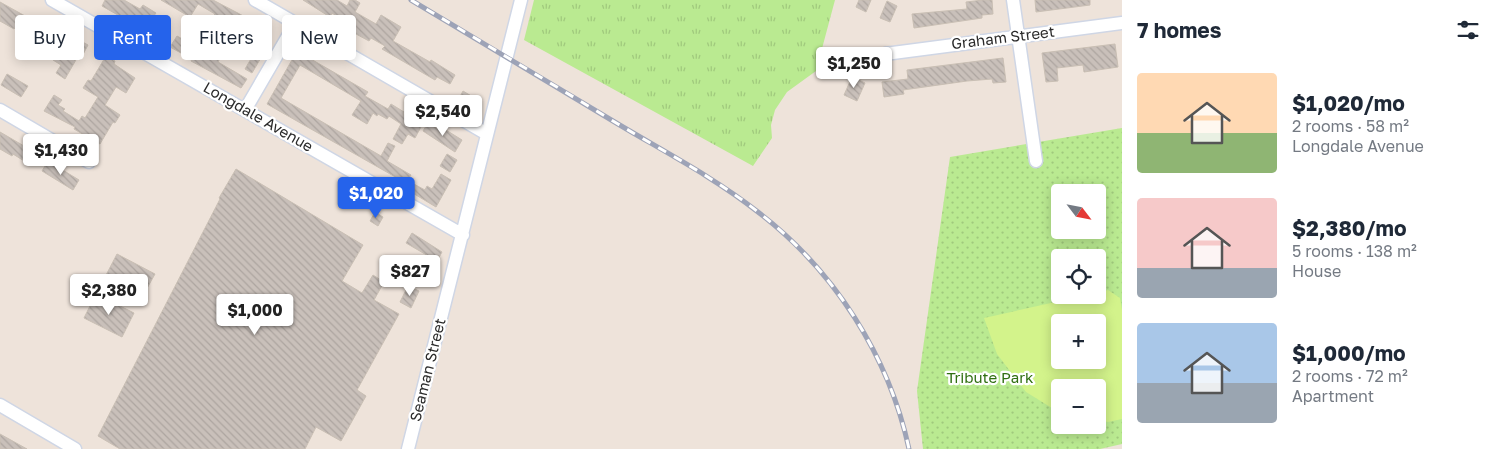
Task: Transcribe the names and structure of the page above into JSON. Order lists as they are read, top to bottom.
{
  "streets": {
    "street": ["Graham Street", "Longdale Avenue", "Seaman Street"]
  },
  "crossings": [
    ["Longdale Avenue", "Seaman Street"]
  ],
  "parks": ["Tribute Park"],
  "north": "bottom right",
  "page": {
    "heading": "7 homes",
    "chip": [
      "Buy",
      "Rent",
      "Filters",
      "New"
    ],
    "price": [
      "$1,250",
      "$2,540",
      "$1,430",
      "$1,020",
      "$827",
      "$2,380",
      "$1,000"
    ],
    "list": [
      {
        "name": "$1,020/mo",
        "note": "2 rooms · 58 m² · Longdale Avenue"
      },
      {
        "name": "$2,380/mo",
        "note": "5 rooms · 138 m² · House"
      },
      {
        "name": "$1,000/mo",
        "note": "2 rooms · 72 m² · Apartment"
      }
    ],
    "map_buttons": ["+", "−"]
  }
}
